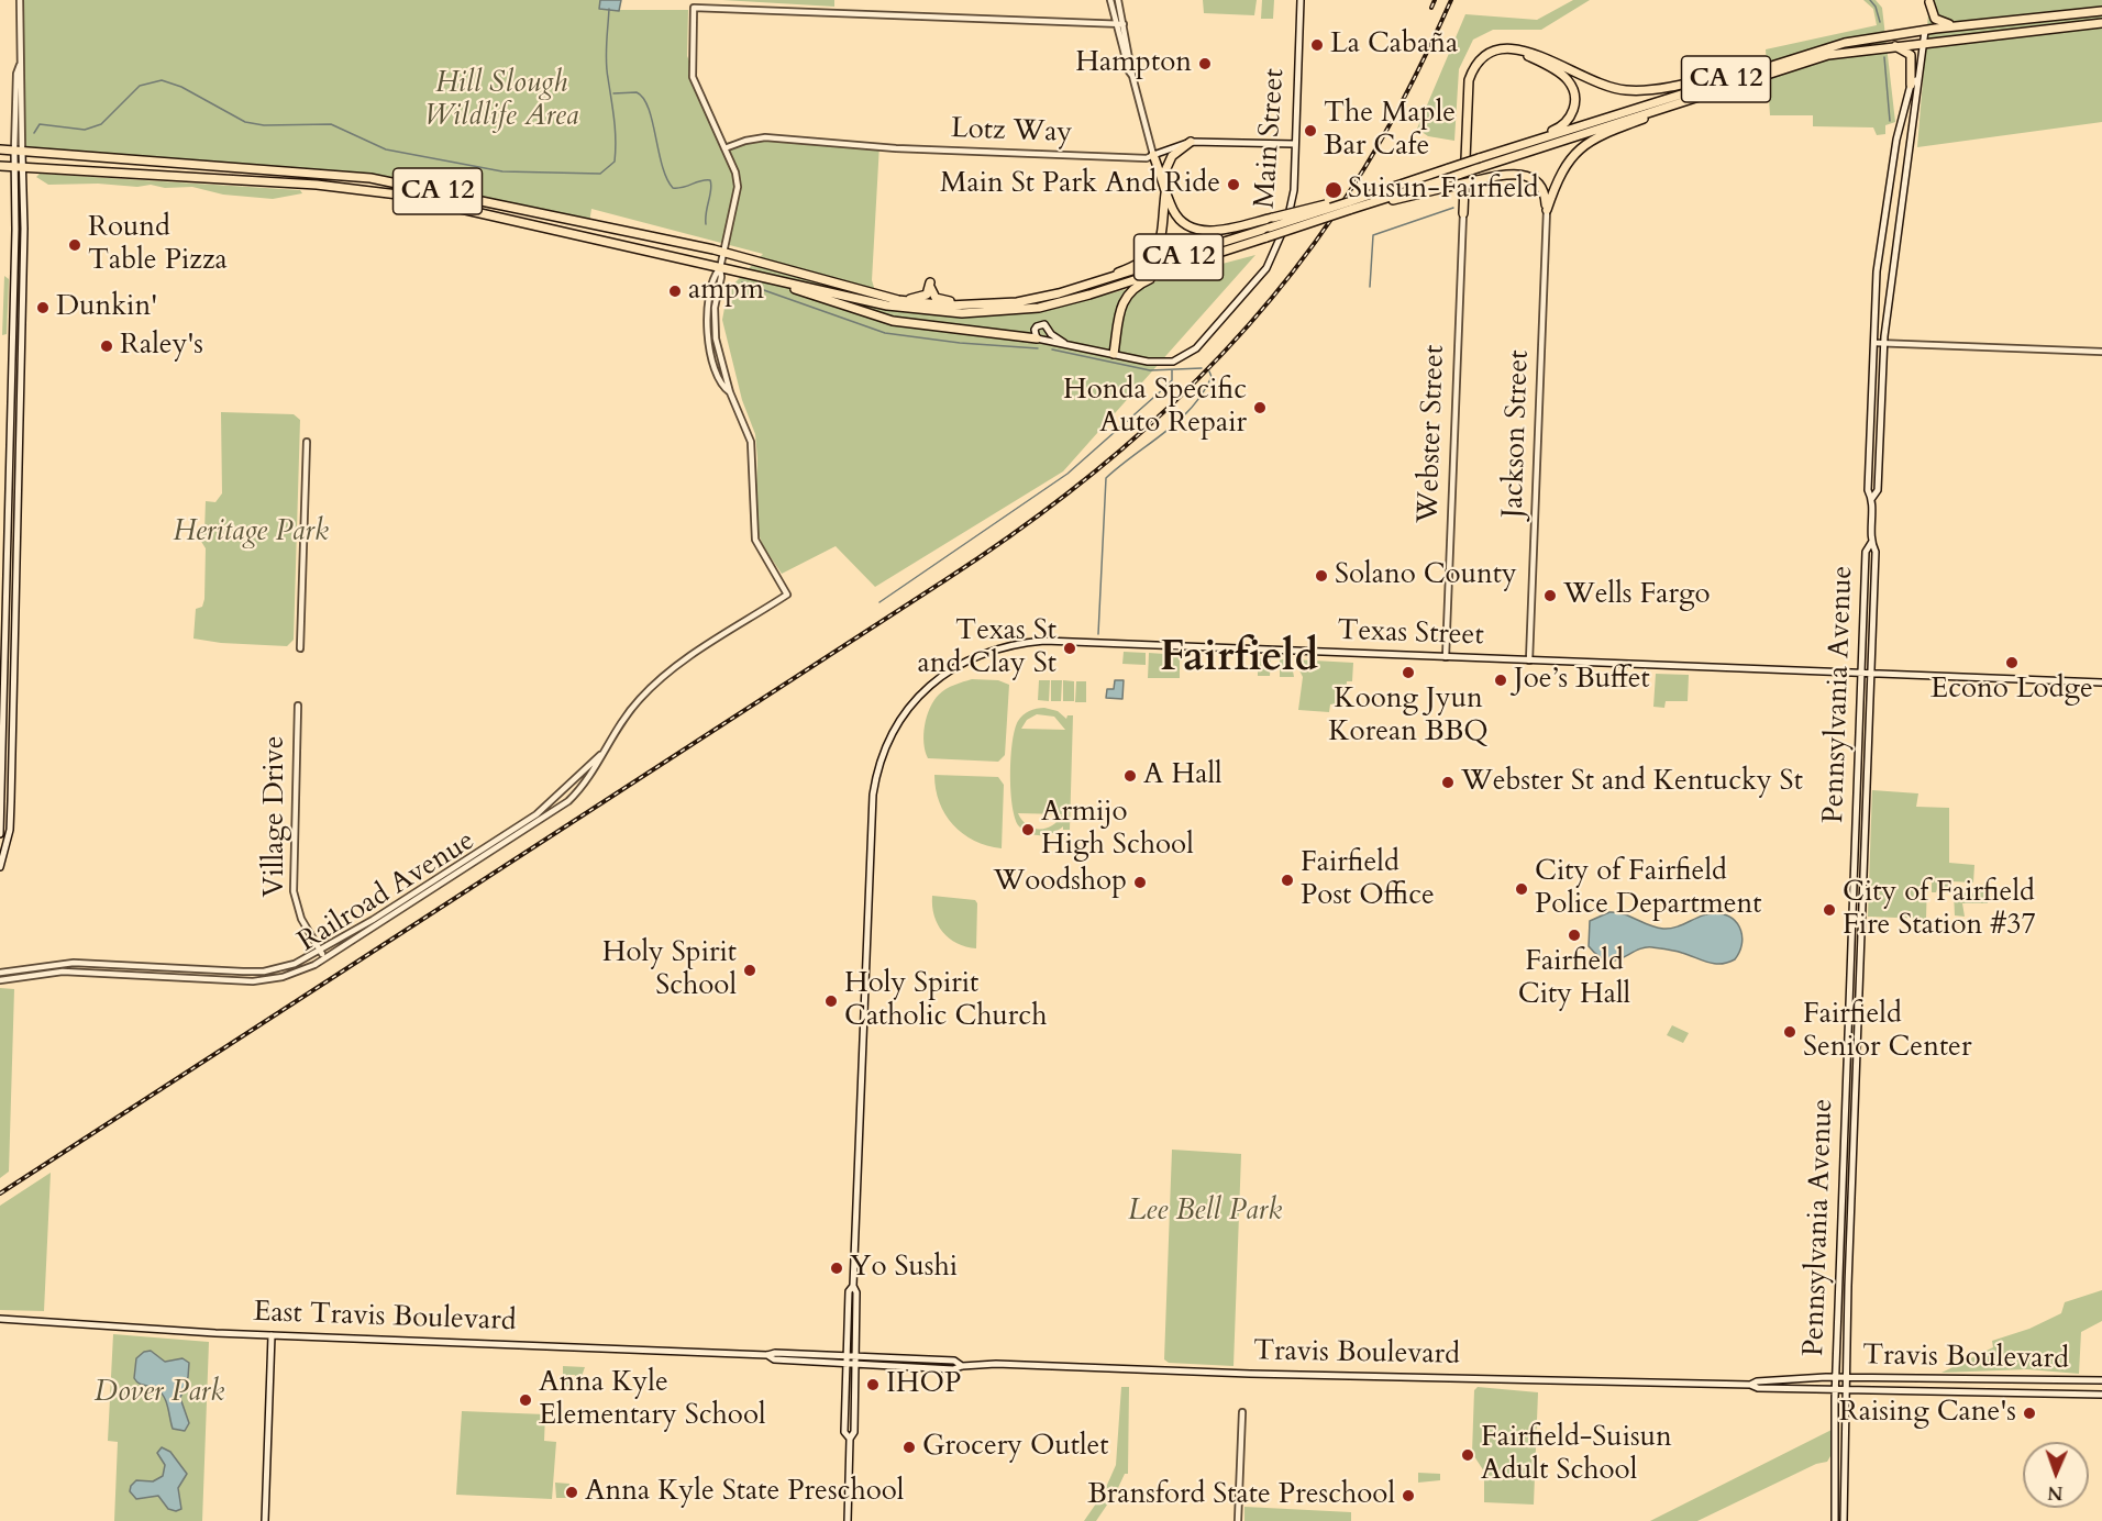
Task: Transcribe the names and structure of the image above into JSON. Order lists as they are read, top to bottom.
{
  "streets": {
    "highway": ["CA 12"],
    "main road": [
      "Lotz Way",
      "Main Street",
      "Texas Street",
      "Pennsylvania Avenue",
      "East Travis Boulevard",
      "Travis Boulevard"
    ],
    "street": [
      "Webster Street",
      "Jackson Street",
      "Village Drive",
      "Railroad Avenue"
    ]
  },
  "crossings": [
    ["CA 12", "Pennsylvania Avenue"],
    ["Lotz Way", "Main Street"],
    ["Webster Street", "Texas Street"],
    ["Jackson Street", "Texas Street"],
    ["Texas Street", "Pennsylvania Avenue"],
    ["Pennsylvania Avenue", "Travis Boulevard"],
    ["Village Drive", "Railroad Avenue"],
    ["East Travis Boulevard", "Travis Boulevard"]
  ],
  "districts": ["Fairfield"],
  "parks": [
    "Hill Slough Wildlife Area",
    "Heritage Park",
    "Lee Bell Park",
    "Dover Park"
  ],
  "places": [
    "La Cabaña",
    "Hampton",
    "The Maple Bar Cafe",
    "Main St Park And Ride",
    "Suisun-Fairfield",
    "Round Table Pizza",
    "ampm",
    "Dunkin'",
    "Raley's",
    "Honda Specific Auto Repair",
    "Solano County",
    "Wells Fargo",
    "Texas St and Clay St",
    "Econo Lodge",
    "Koong Jyun Korean BBQ",
    "Joe’s Buffet",
    "A Hall",
    "Webster St and Kentucky St",
    "Armijo High School",
    "Fairfield Post Office",
    "Woodshop",
    "City of Fairfield Police Department",
    "City of Fairfield Fire Station #37",
    "Fairfield City Hall",
    "Holy Spirit School",
    "Holy Spirit Catholic Church",
    "Fairfield Senior Center",
    "Yo Sushi",
    "IHOP",
    "Anna Kyle Elementary School",
    "Raising Cane's",
    "Grocery Outlet",
    "Fairfield-Suisun Adult School",
    "Anna Kyle State Preschool",
    "Bransford State Preschool"
  ],
  "north": "bottom"
}
